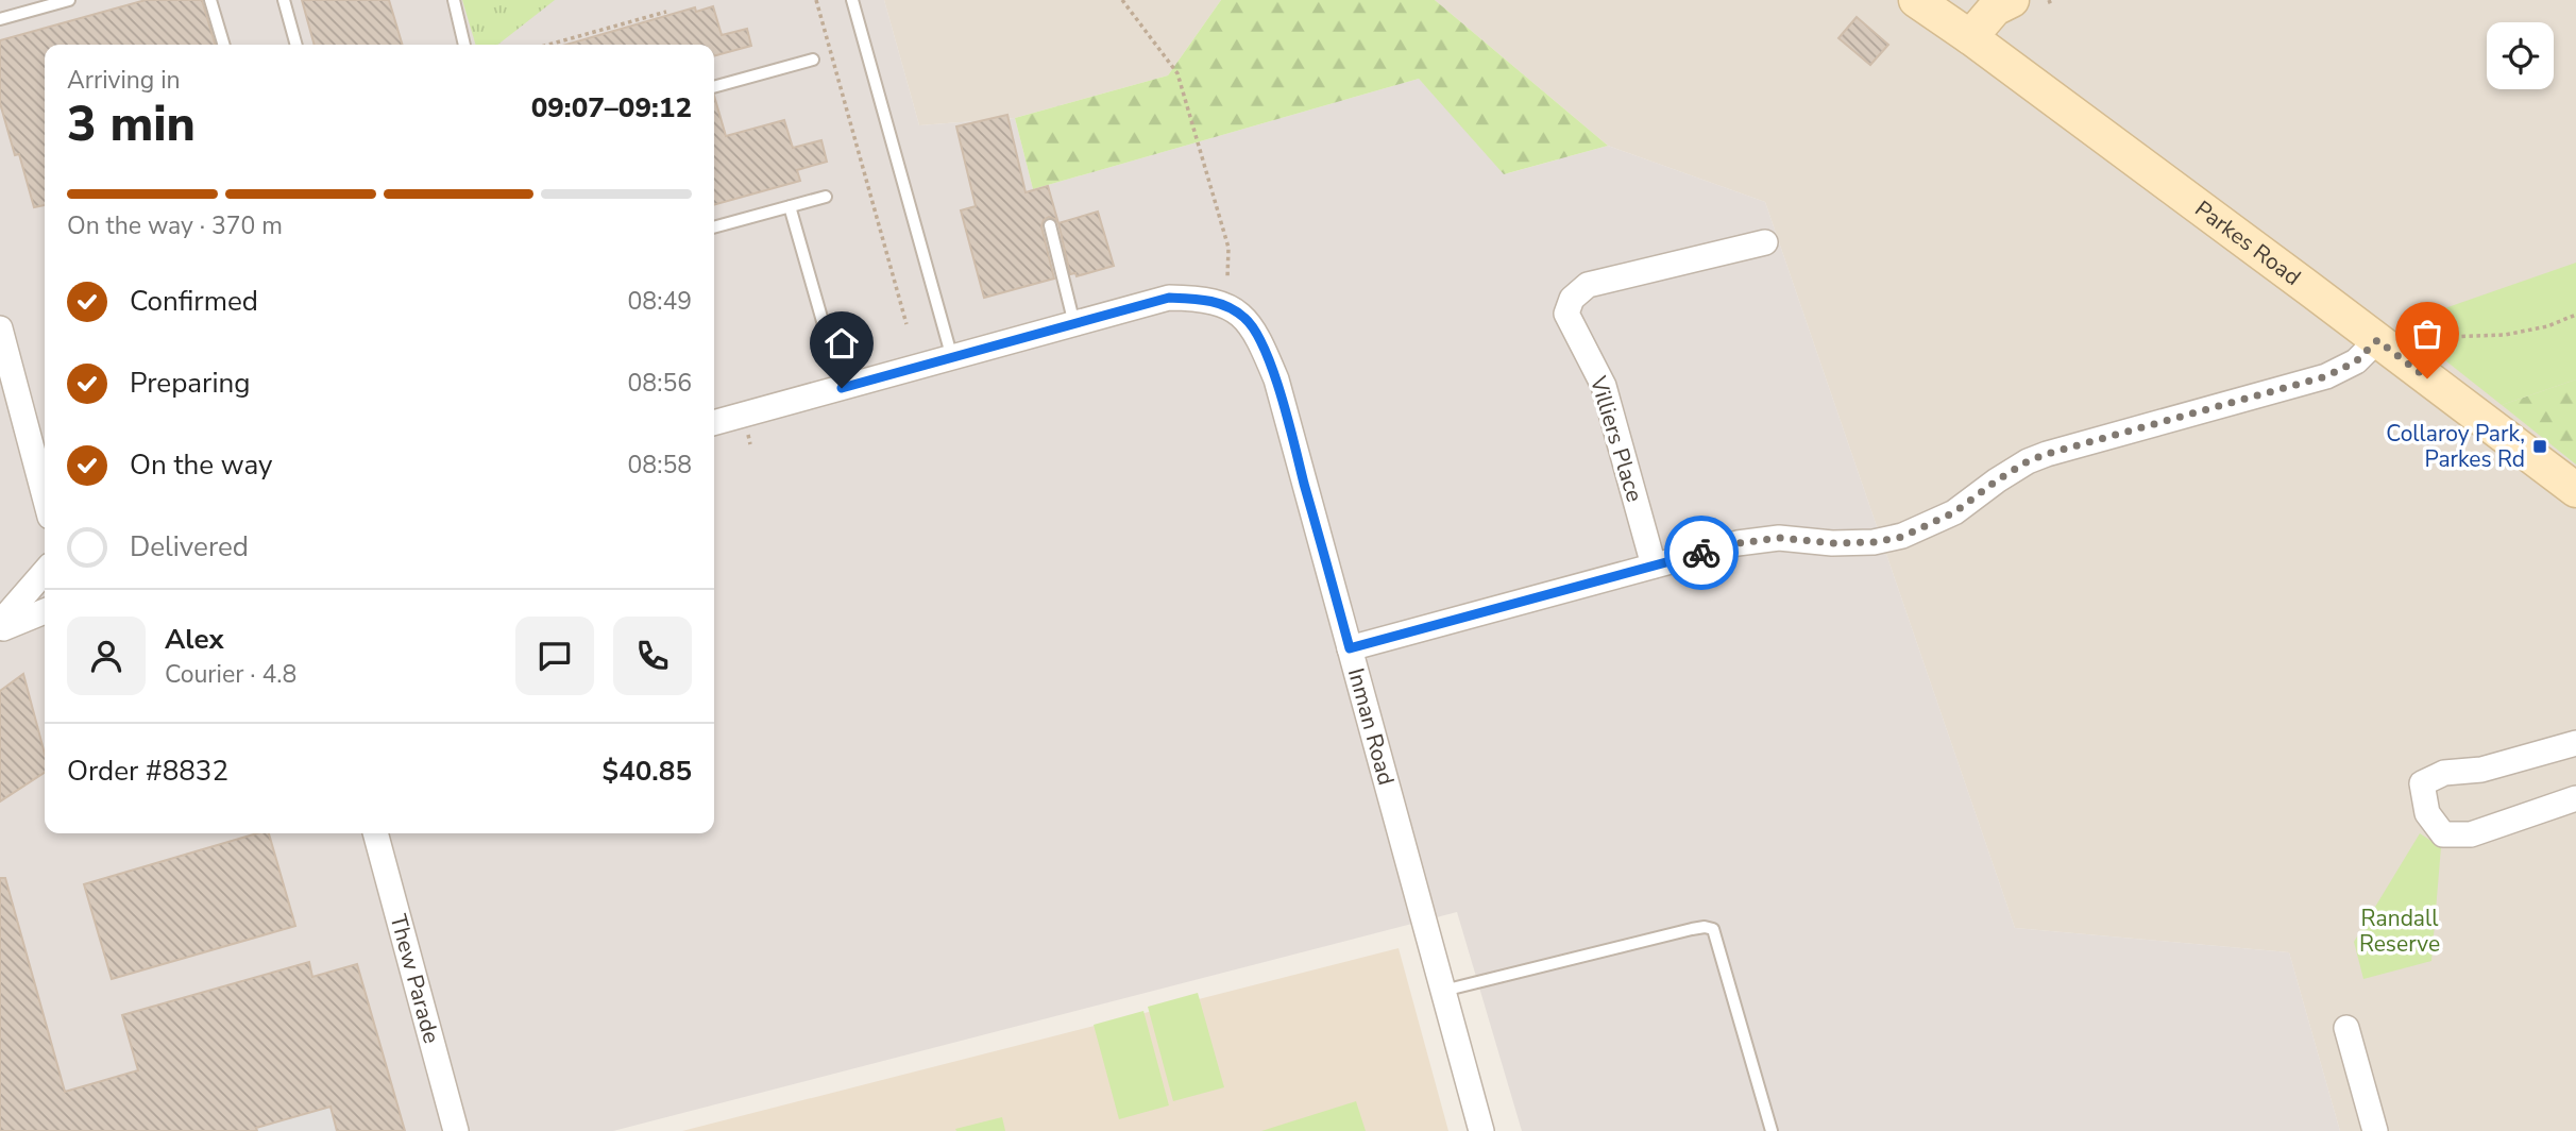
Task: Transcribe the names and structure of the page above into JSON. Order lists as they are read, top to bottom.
{
  "streets": {
    "street": [
      "Parkes Road",
      "Villiers Place",
      "Inman Road",
      "Thew Parade"
    ]
  },
  "parks": ["Randall Reserve"],
  "places": {
    "transit": ["Collaroy Park, Parkes Rd"]
  },
  "page": {
    "heading": ["3 min", "Arriving in", "09:07–09:12"],
    "panel": [
      "Alex",
      "Courier · 4.8",
      "Order #8832",
      "$40.85"
    ],
    "bar": "On the way · 370 m",
    "list": [
      ["Confirmed", "08:49"],
      ["Preparing", "08:56"],
      ["On the way", "08:58"],
      "Delivered"
    ]
  }
}
